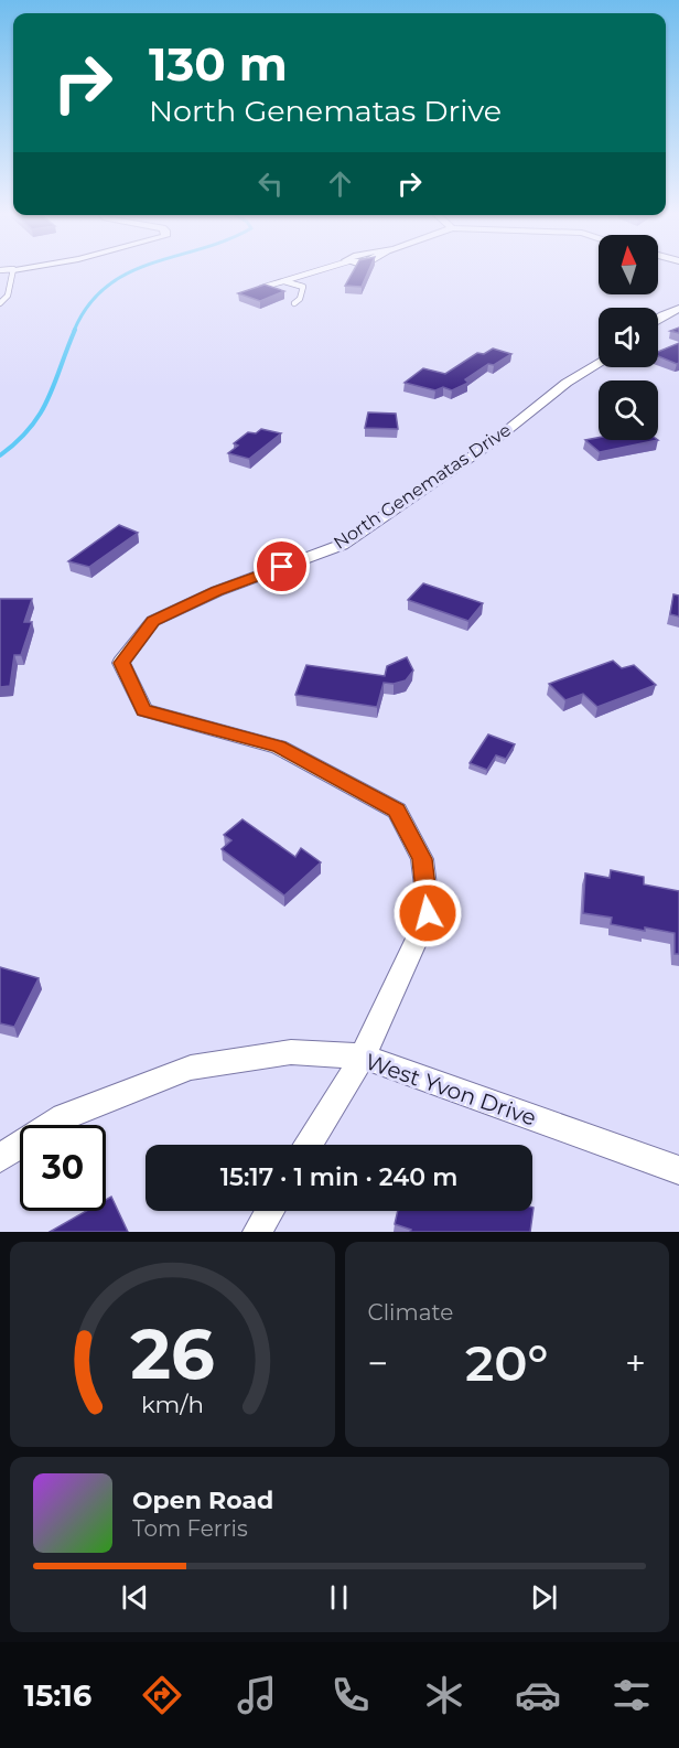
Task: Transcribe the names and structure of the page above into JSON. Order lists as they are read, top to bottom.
{
  "streets": {
    "street": ["North Genematas Drive", "West Yvon Drive"]
  },
  "crossings": [
    ["North Genematas Drive", "West Yvon Drive"]
  ],
  "north": "top",
  "page": {
    "turn": ["130 m", "North Genematas Drive"],
    "limit": "30",
    "trip": "15:17 · 1 min · 240 m",
    "tile": "Climate",
    "heat": ["−", "20°", "+"],
    "song": ["Open Road", "Tom Ferris"],
    "tabs": "15:16",
    "gauge": ["26", "km/h"]
  }
}
